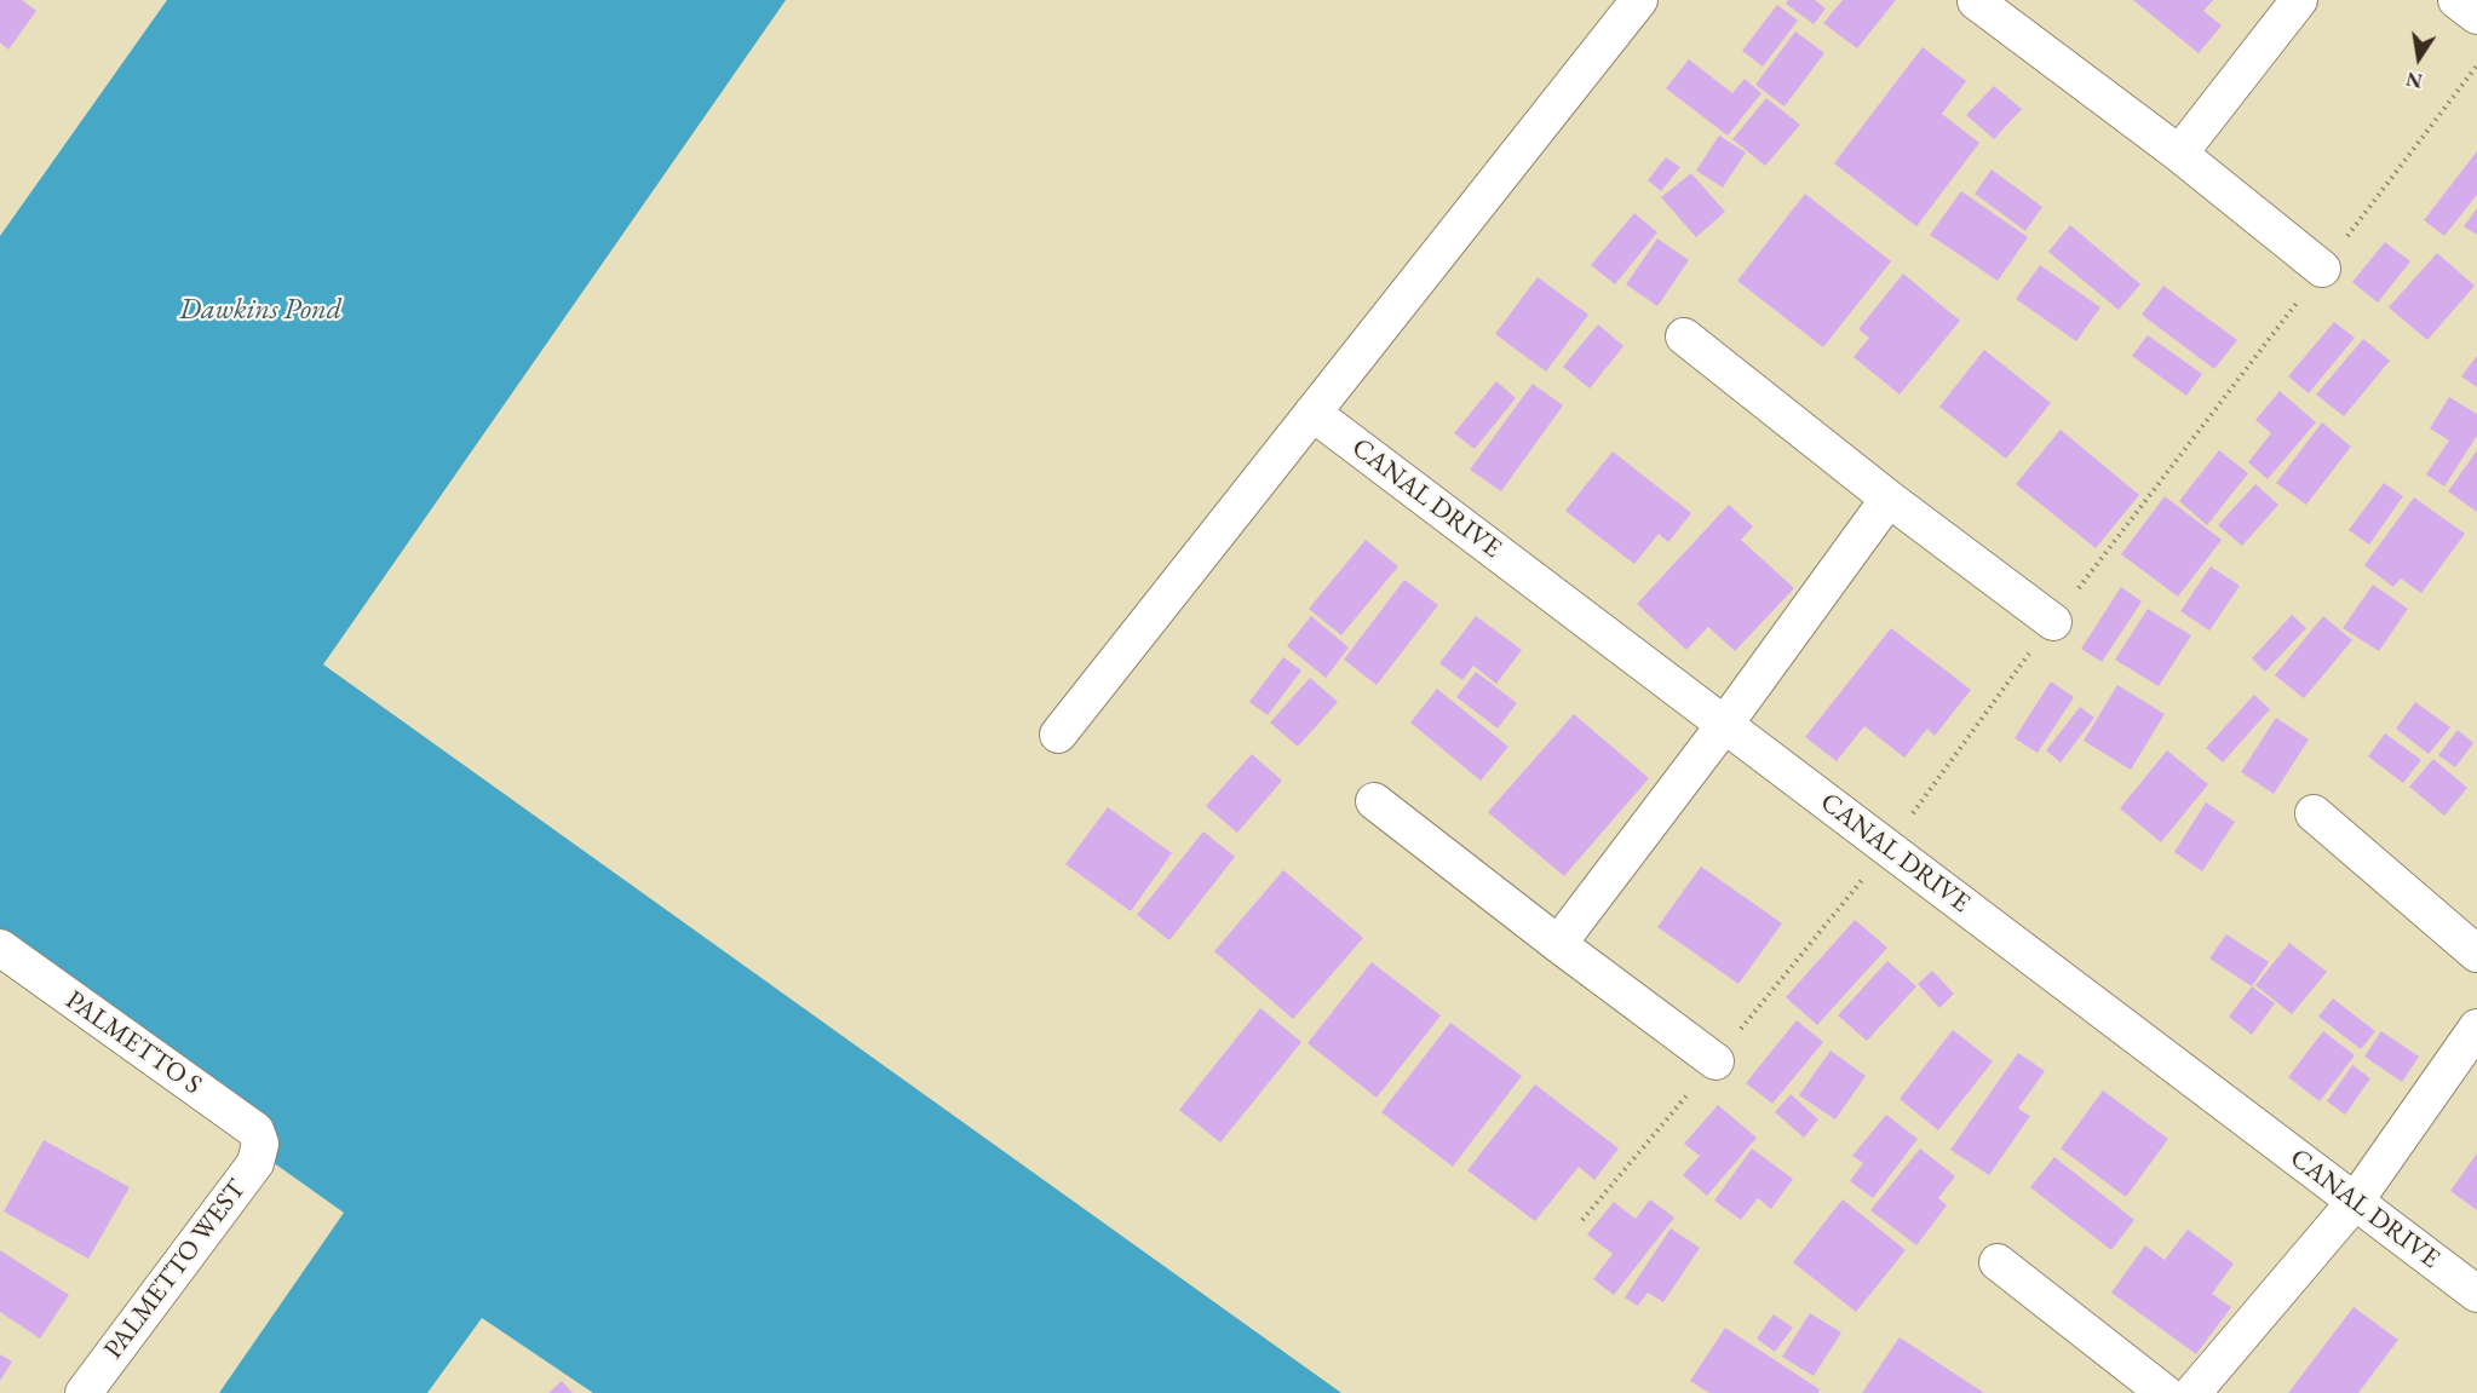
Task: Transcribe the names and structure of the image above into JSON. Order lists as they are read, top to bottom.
{
  "streets": {
    "street": ["CANAL DRIVE", "PALMETTO S", "PALMETTO WEST"]
  },
  "crossings": [
    ["PALMETTO S", "PALMETTO WEST"]
  ],
  "water": ["Dawkins Pond"],
  "north": "bottom"
}
